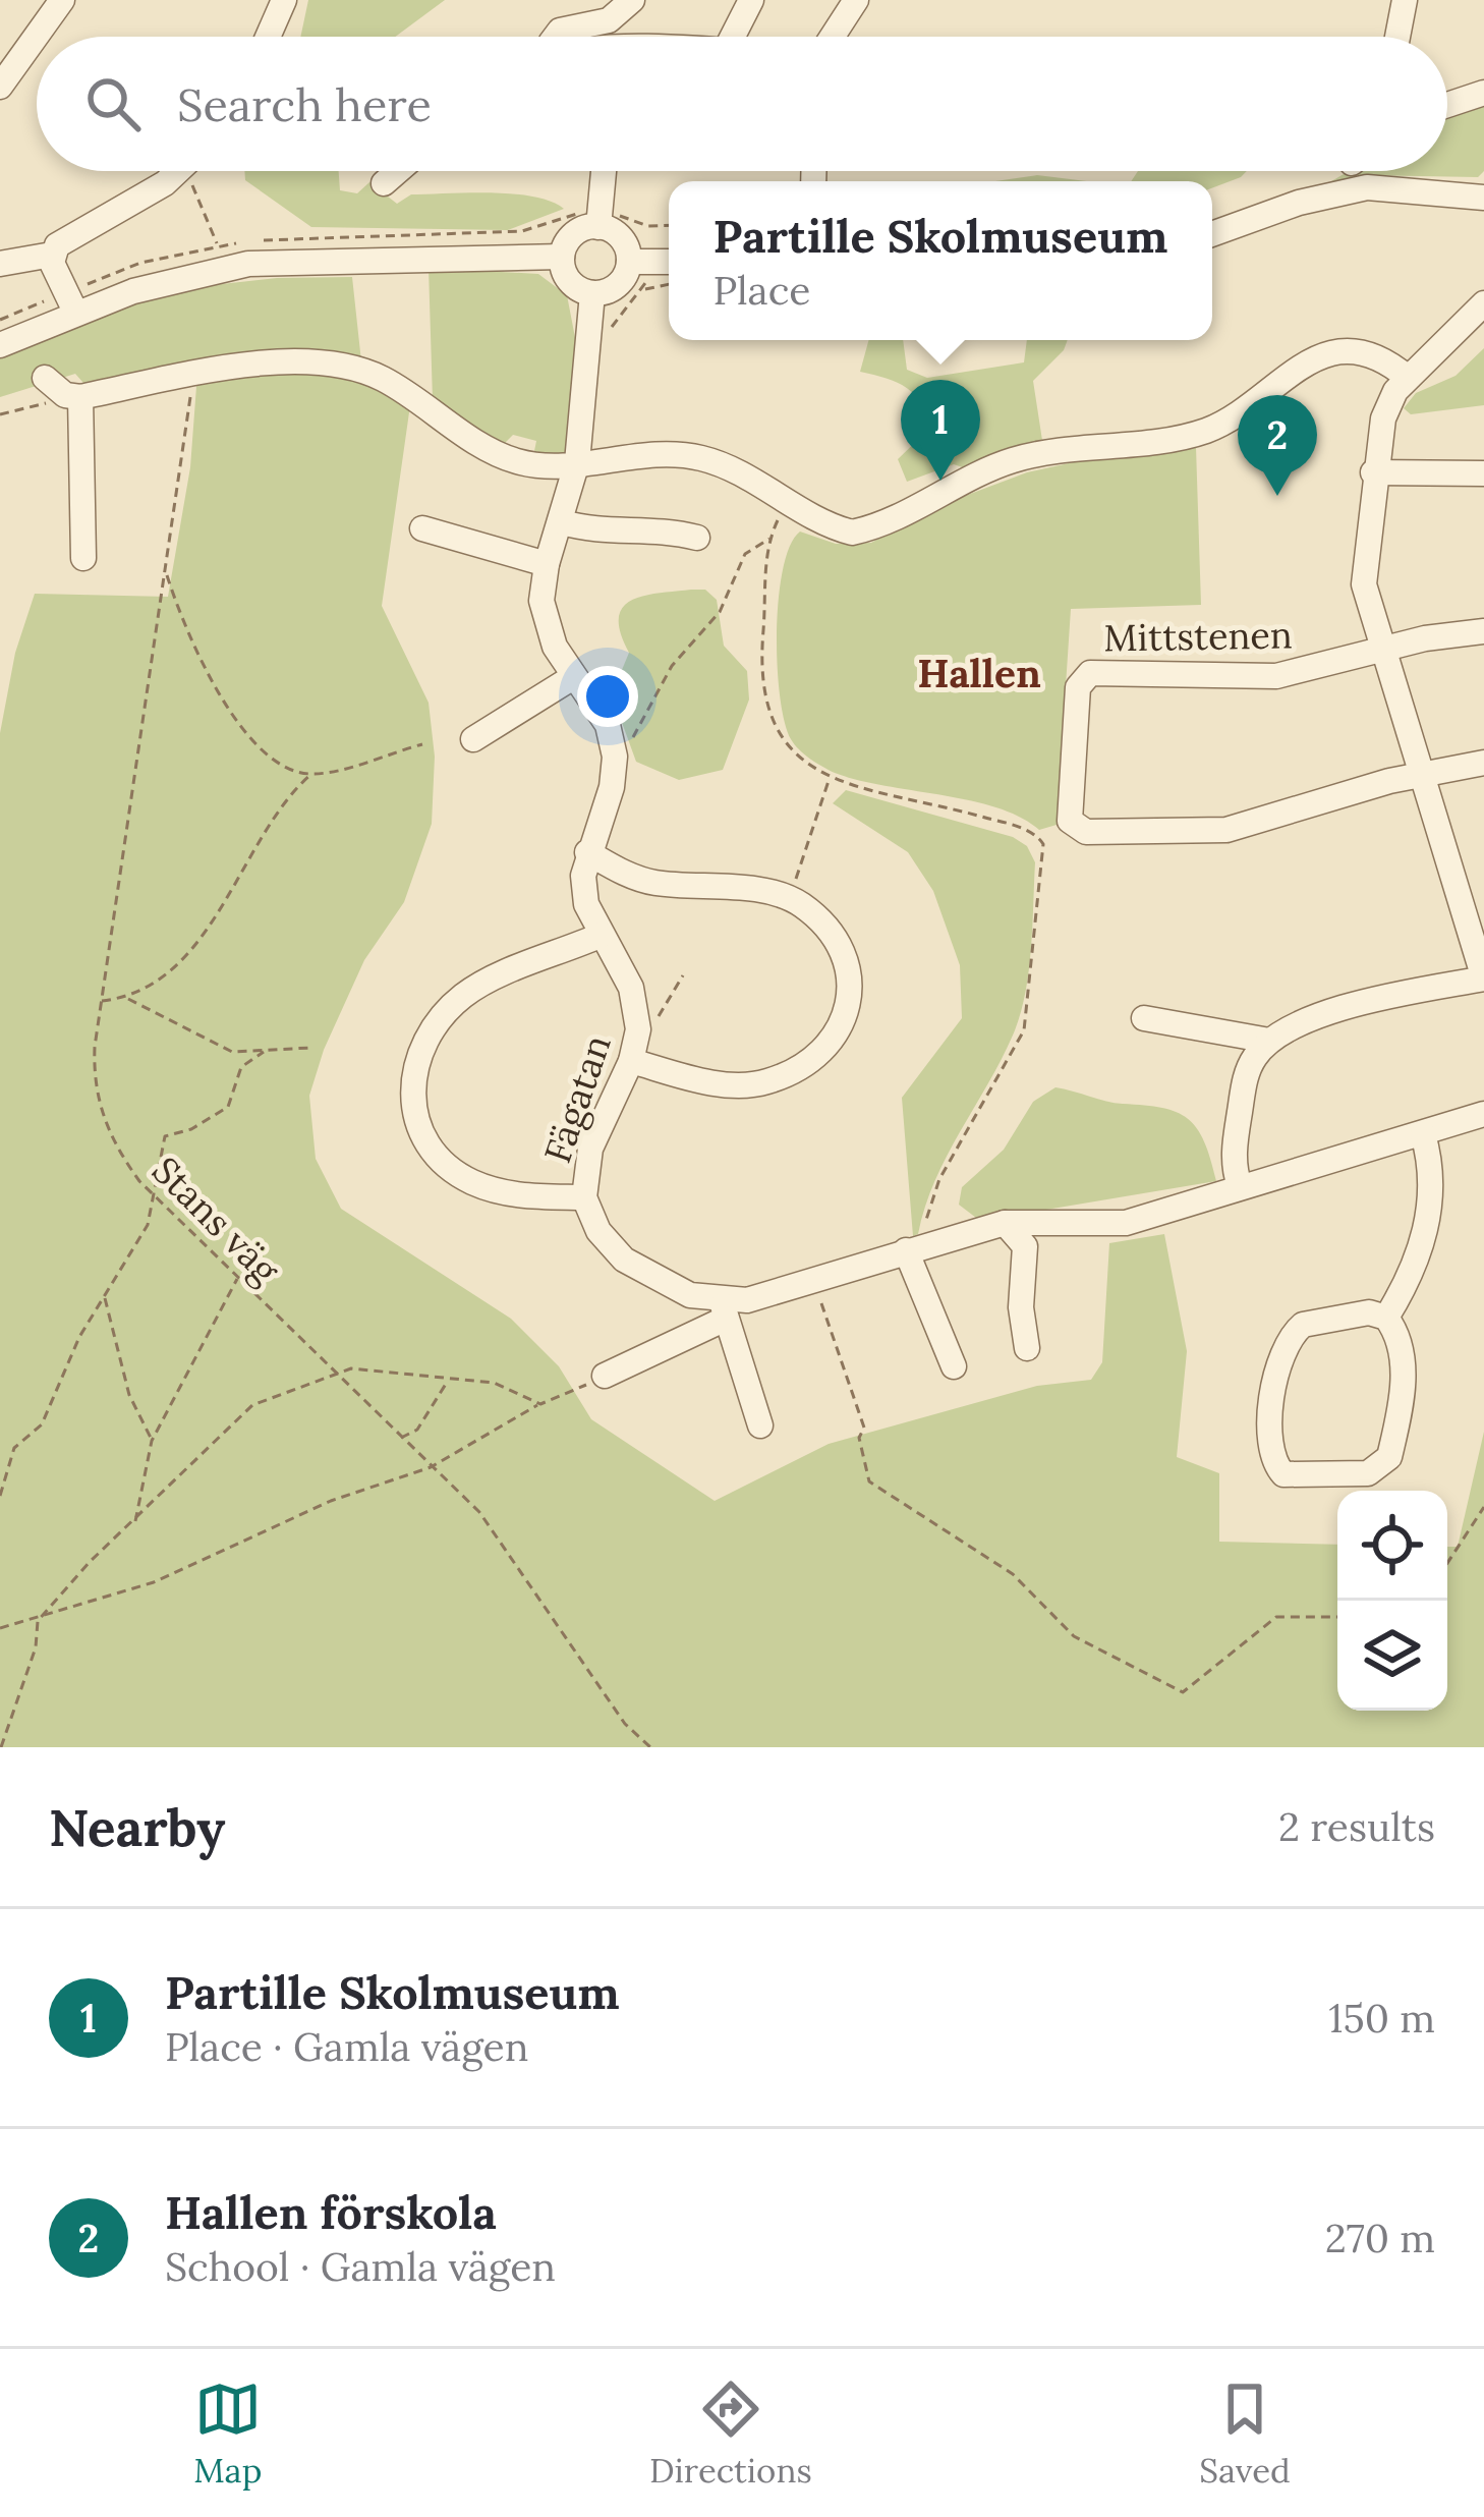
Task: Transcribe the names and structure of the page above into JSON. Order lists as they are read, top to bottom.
{
  "streets": {
    "street": ["Mittstenen", "Fägatan"],
    "path": ["Stans väg"]
  },
  "districts": ["Hallen"],
  "page": {
    "search": "Search here",
    "popup": ["Partille Skolmuseum", "Place"],
    "pins": ["1", "2"],
    "heading": ["Nearby", "2 results"],
    "list": [
      {
        "mark": "1",
        "name": "Partille Skolmuseum",
        "note": "Place · Gamla vägen",
        "value": "150 m"
      },
      {
        "mark": "2",
        "name": "Hallen förskola",
        "note": "School · Gamla vägen",
        "value": "270 m"
      }
    ],
    "nav": ["Map", "Directions", "Saved"]
  }
}
